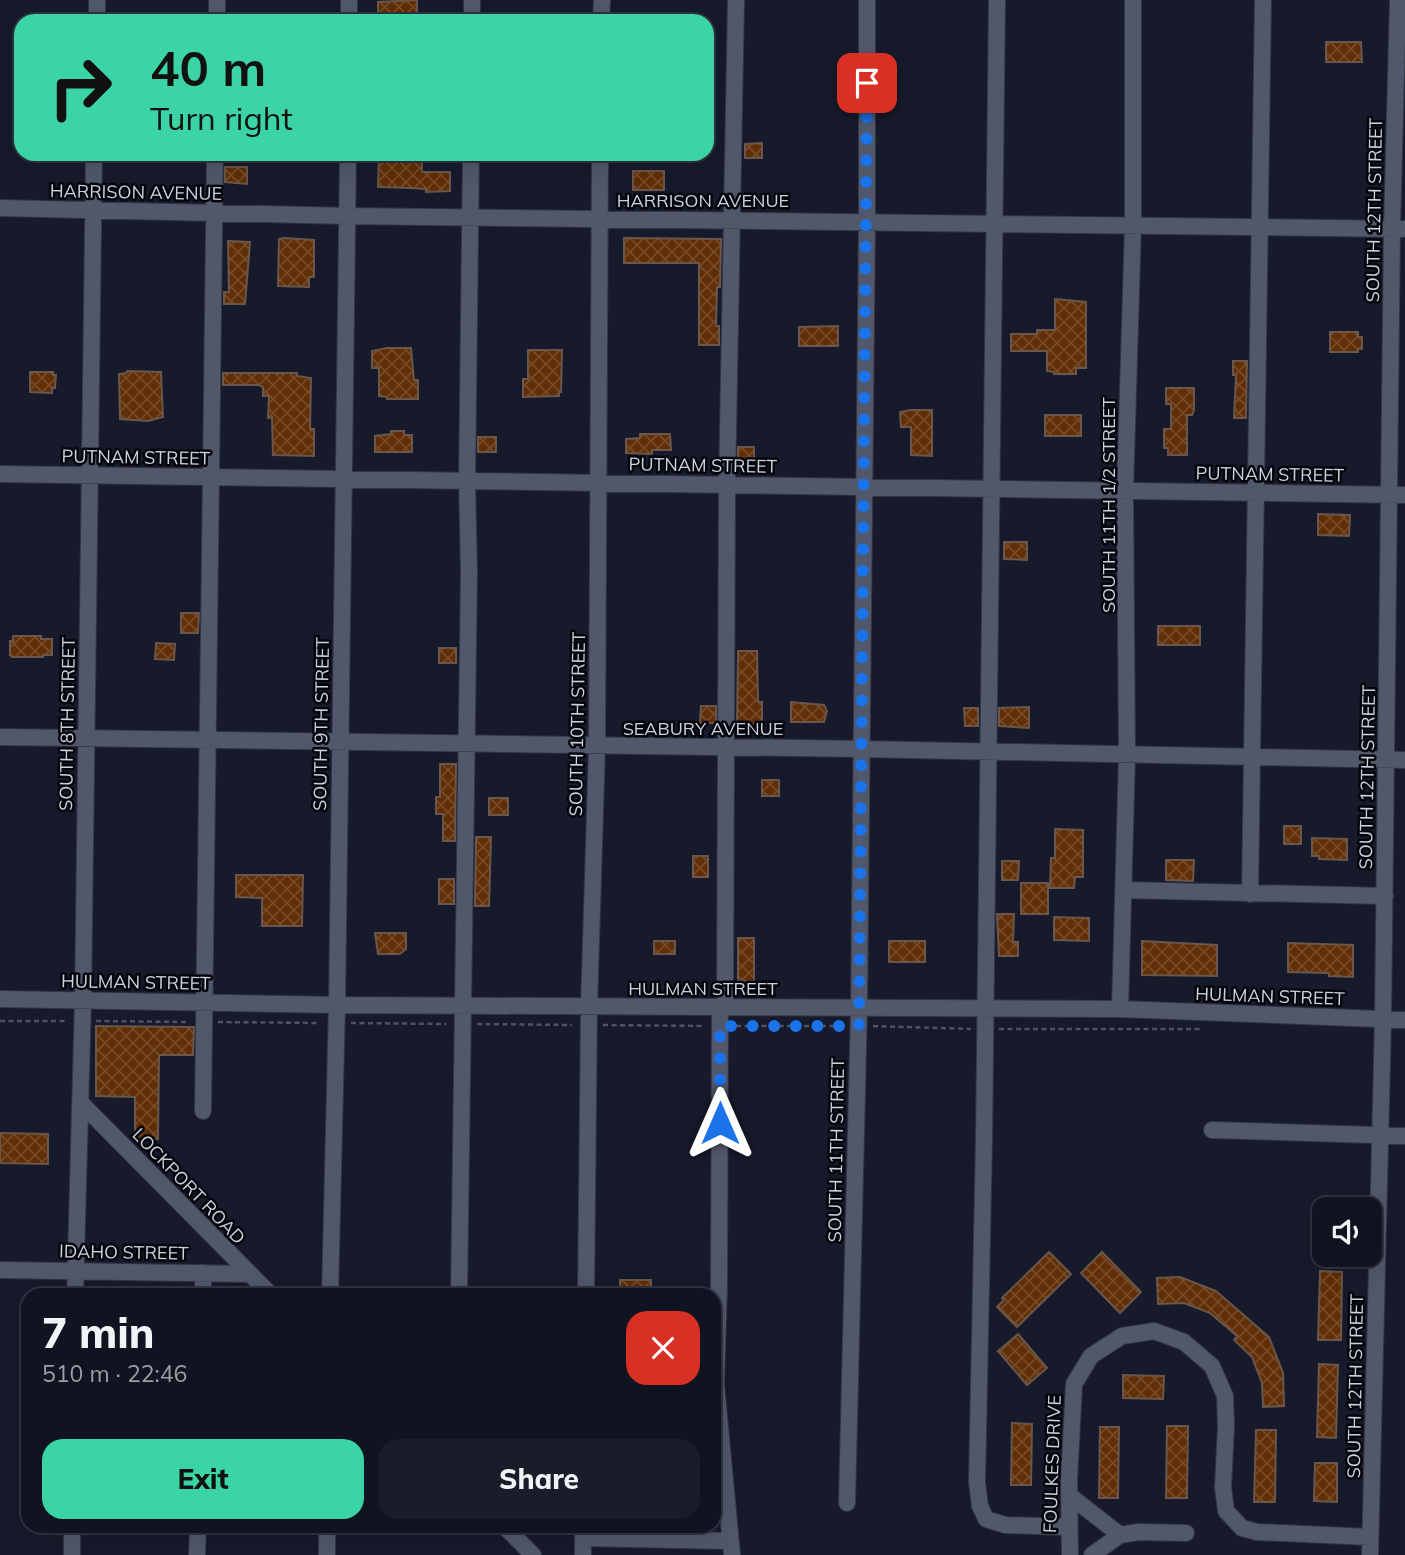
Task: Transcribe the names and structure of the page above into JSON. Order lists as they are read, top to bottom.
{
  "streets": {
    "street": [
      "HARRISON AVENUE",
      "SOUTH 12TH STREET",
      "PUTNAM STREET",
      "SOUTH 11TH 1/2 STREET",
      "SOUTH 8TH STREET",
      "SOUTH 9TH STREET",
      "SOUTH 10TH STREET",
      "SEABURY AVENUE",
      "HULMAN STREET",
      "SOUTH 11TH STREET",
      "LOCKPORT ROAD",
      "IDAHO STREET",
      "FOULKES DRIVE"
    ]
  },
  "crossings": [
    ["HARRISON AVENUE", "SOUTH 12TH STREET"],
    ["HARRISON AVENUE", "SOUTH 11TH 1/2 STREET"],
    ["HARRISON AVENUE", "SOUTH 8TH STREET"],
    ["HARRISON AVENUE", "SOUTH 9TH STREET"],
    ["HARRISON AVENUE", "SOUTH 10TH STREET"],
    ["HARRISON AVENUE", "SOUTH 11TH STREET"],
    ["SOUTH 12TH STREET", "PUTNAM STREET"],
    ["SOUTH 12TH STREET", "SEABURY AVENUE"],
    ["SOUTH 12TH STREET", "HULMAN STREET"],
    ["SOUTH 12TH STREET", "FOULKES DRIVE"],
    ["PUTNAM STREET", "SOUTH 11TH 1/2 STREET"],
    ["PUTNAM STREET", "SOUTH 8TH STREET"],
    ["PUTNAM STREET", "SOUTH 9TH STREET"],
    ["PUTNAM STREET", "SOUTH 10TH STREET"],
    ["PUTNAM STREET", "SOUTH 11TH STREET"],
    ["SOUTH 11TH 1/2 STREET", "SEABURY AVENUE"],
    ["SOUTH 11TH 1/2 STREET", "HULMAN STREET"],
    ["SOUTH 8TH STREET", "SEABURY AVENUE"],
    ["SOUTH 8TH STREET", "HULMAN STREET"],
    ["SOUTH 8TH STREET", "LOCKPORT ROAD"],
    ["SOUTH 8TH STREET", "IDAHO STREET"],
    ["SOUTH 9TH STREET", "SEABURY AVENUE"],
    ["SOUTH 9TH STREET", "HULMAN STREET"],
    ["SOUTH 10TH STREET", "SEABURY AVENUE"],
    ["SOUTH 10TH STREET", "HULMAN STREET"],
    ["SEABURY AVENUE", "SOUTH 11TH STREET"],
    ["HULMAN STREET", "SOUTH 11TH STREET"],
    ["LOCKPORT ROAD", "IDAHO STREET"]
  ],
  "page": {
    "turn": ["40 m", "Turn right"],
    "heading": ["7 min", "510 m · 22:46"],
    "buttons": ["Exit", "Share"]
  }
}
